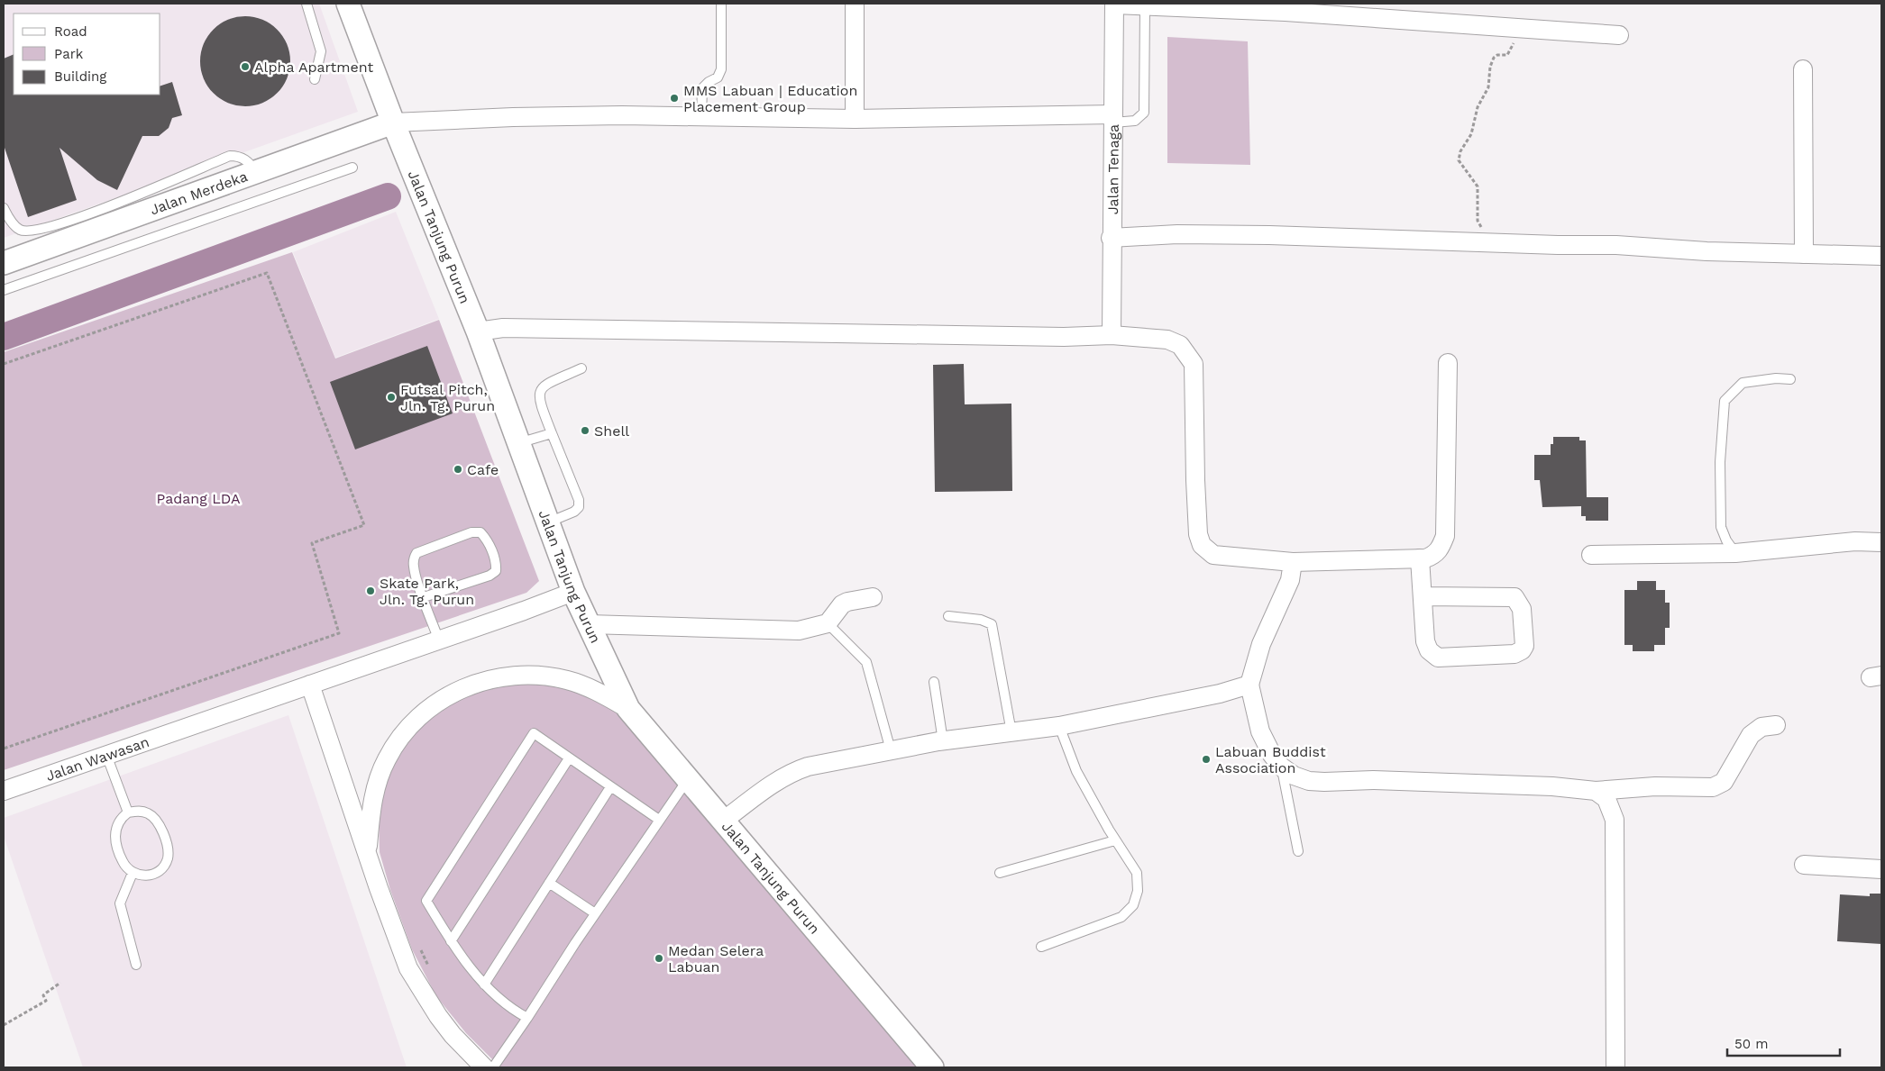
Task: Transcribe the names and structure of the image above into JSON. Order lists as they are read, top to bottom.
{
  "streets": {
    "street": [
      "Jalan Tenaga",
      "Jalan Merdeka",
      "Jalan Tanjung Purun",
      "Jalan Wawasan"
    ]
  },
  "crossings": [
    ["Jalan Merdeka", "Jalan Tanjung Purun"],
    ["Jalan Tanjung Purun", "Jalan Wawasan"]
  ],
  "parks": ["Padang LDA"],
  "places": [
    "Alpha Apartment",
    "MMS Labuan | Education Placement Group",
    "Futsal Pitch, Jln. Tg. Purun",
    "Shell",
    "Cafe",
    "Skate Park, Jln. Tg. Purun",
    "Labuan Buddist Association",
    "Medan Selera Labuan"
  ],
  "legend": ["Road", "Park", "Building"],
  "scale_bar": "50 m"
}
